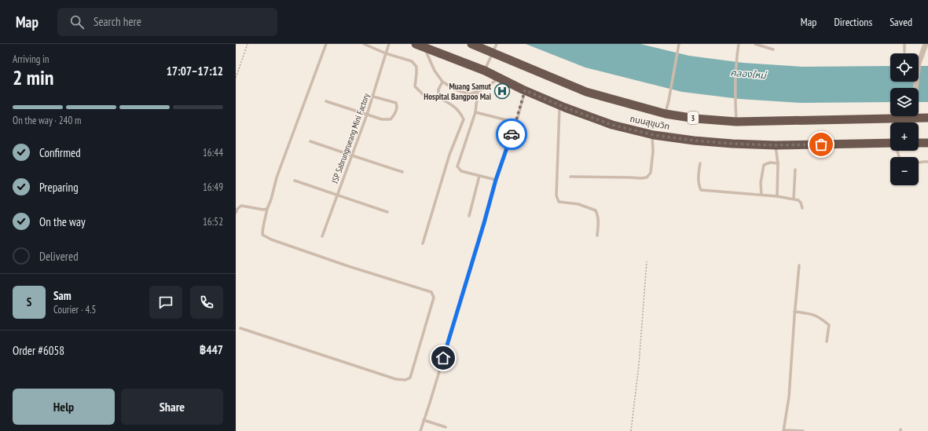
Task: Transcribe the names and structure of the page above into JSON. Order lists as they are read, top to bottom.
{
  "streets": {
    "highway": ["3", "ถนนสุขุมวิท"],
    "lane": ["JSP Sabrungrueang Mini Factory"]
  },
  "water": ["คลองใหม่"],
  "places": {
    "hospital": ["Muang Samut Hospital Bangpoo Mai"]
  },
  "page": {
    "header": "Map",
    "search": "Search here",
    "nav": ["Map", "Directions", "Saved"],
    "heading": ["2 min", "Arriving in", "17:07–17:12"],
    "panel": [
      "Sam",
      "Courier · 4.5",
      "Order #6058",
      "฿447"
    ],
    "map_buttons": ["+", "−"],
    "bar": "On the way · 240 m",
    "list": [
      ["Confirmed", "16:44"],
      ["Preparing", "16:49"],
      ["On the way", "16:52"],
      "Delivered"
    ],
    "round": "S",
    "buttons": ["Help", "Share"]
  }
}
